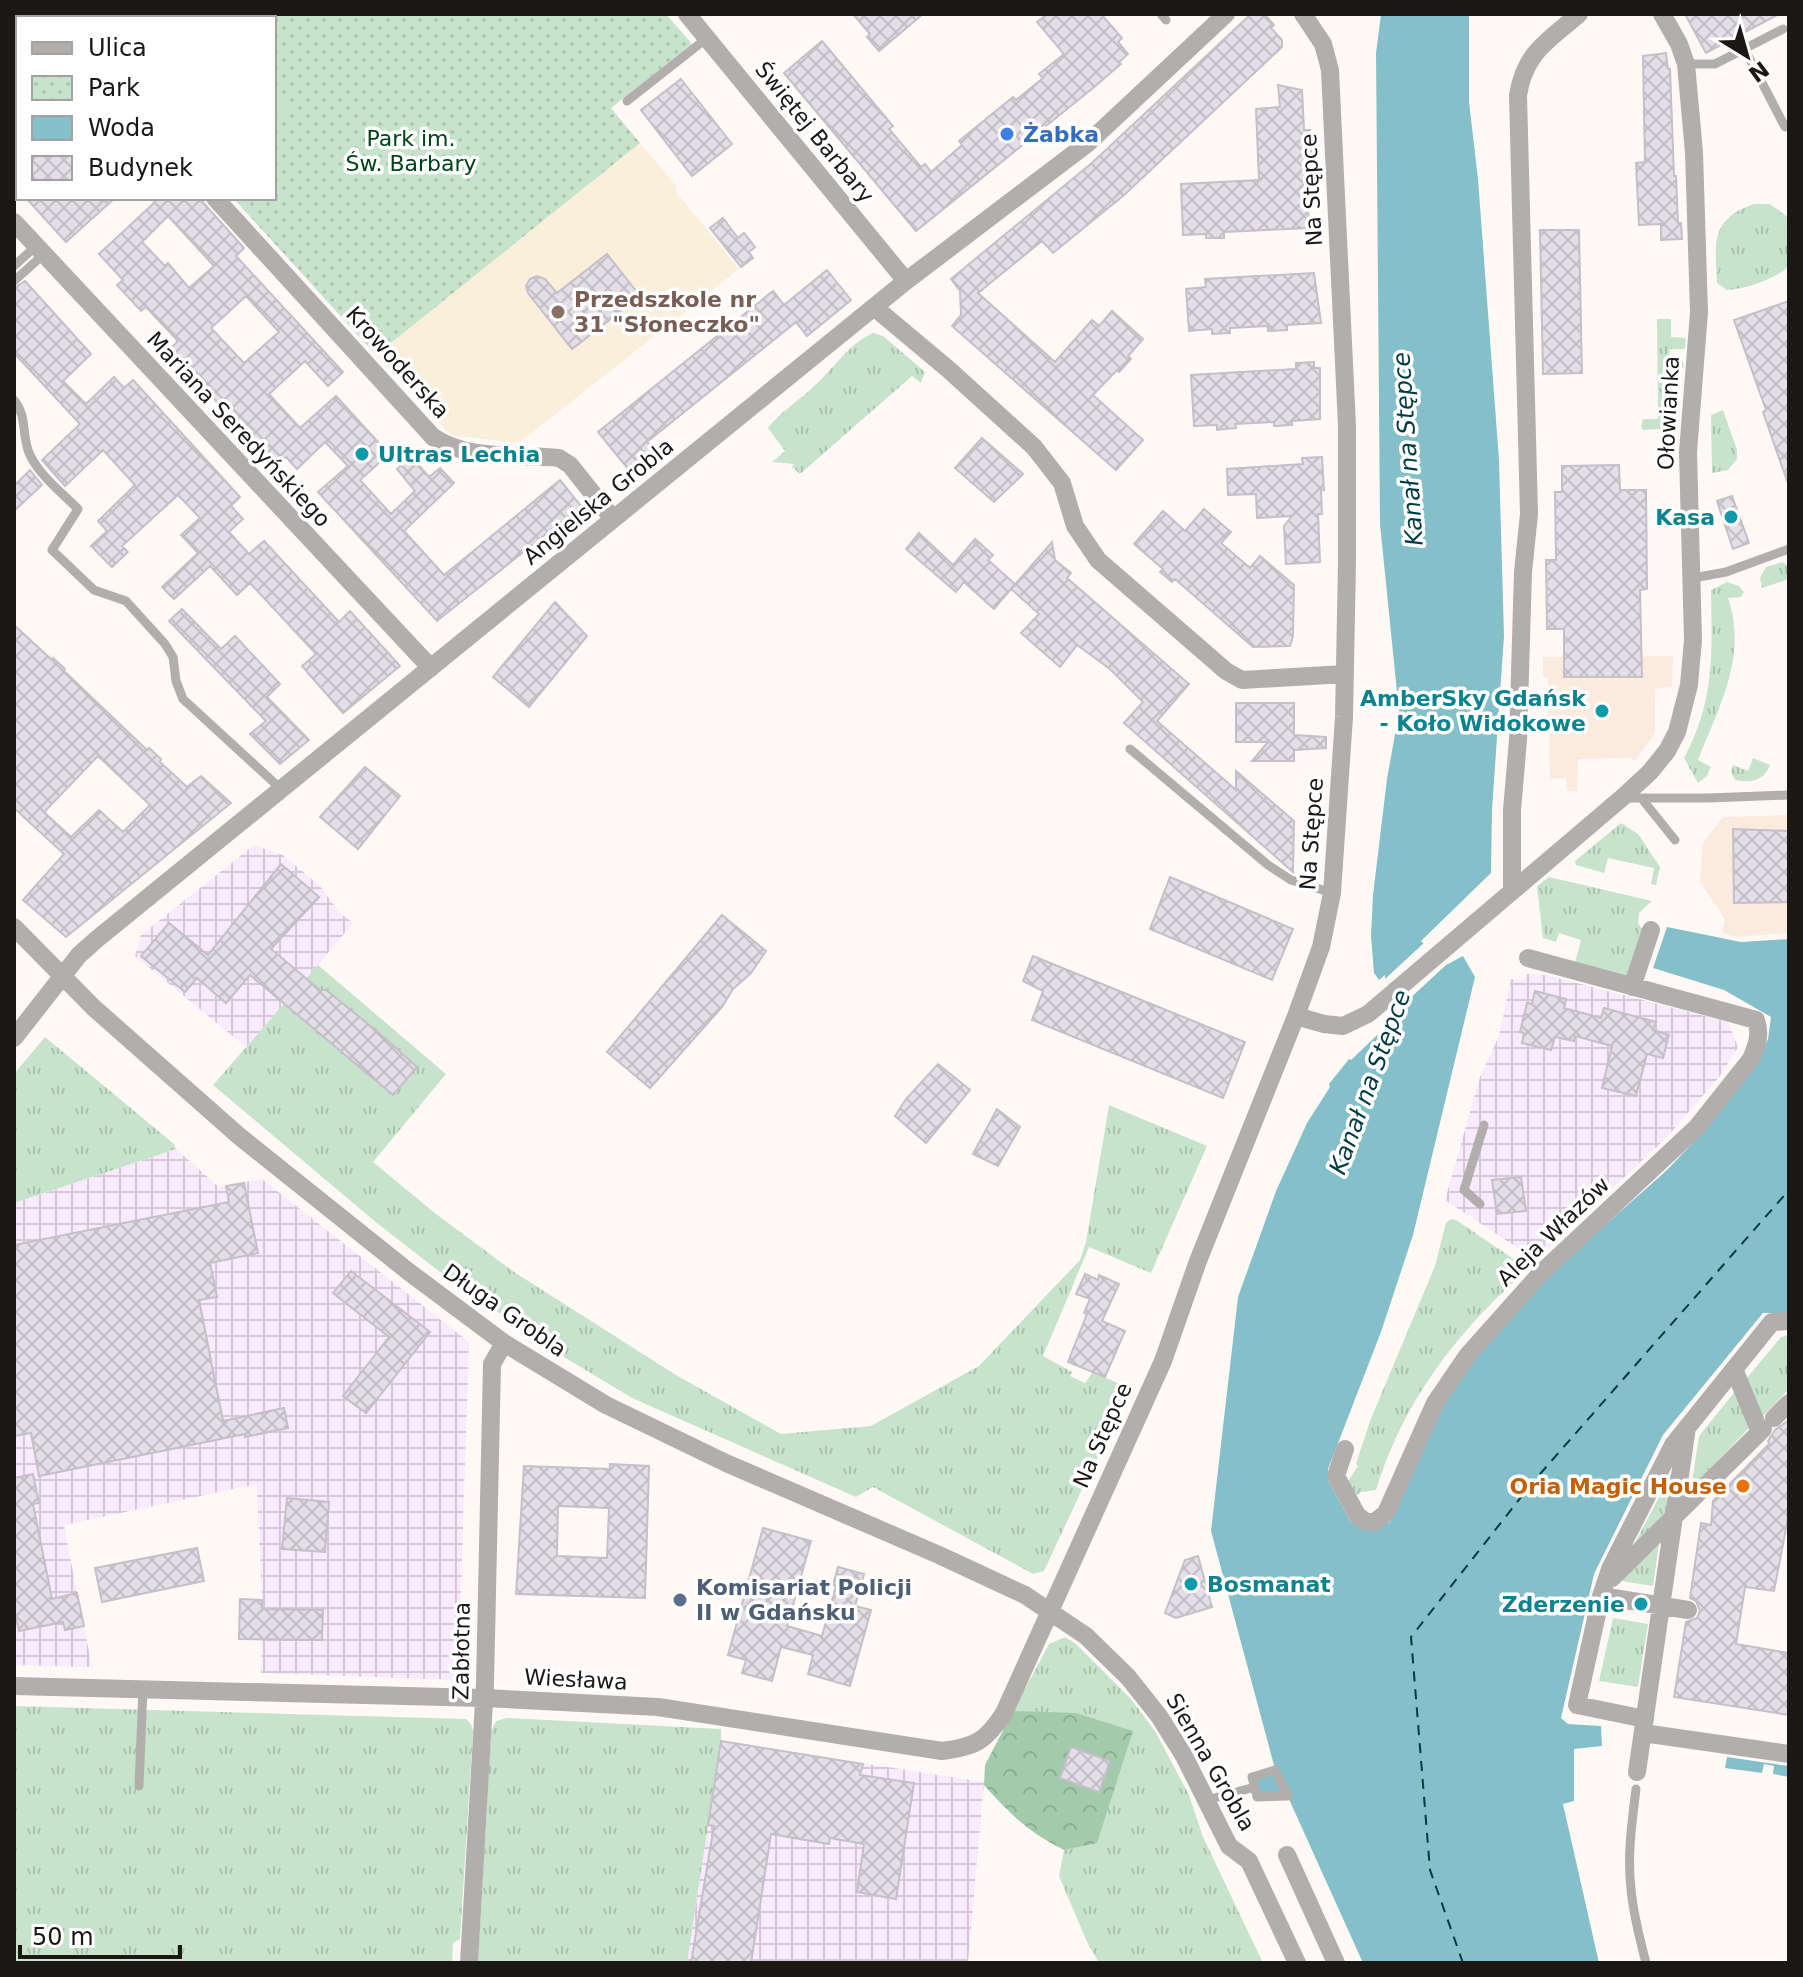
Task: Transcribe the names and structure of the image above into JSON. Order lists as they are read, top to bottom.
{
  "streets": {
    "street": [
      "Świętej Barbary",
      "Na Stępce",
      "Krowoderska",
      "Ołowianka",
      "Mariana Seredyńskiego",
      "Angielska Grobla",
      "Aleja Włazów",
      "Długa Grobla",
      "Zabłotna",
      "Wiesława",
      "Sienna Grobla"
    ]
  },
  "crossings": [
    ["Świętej Barbary", "Angielska Grobla"],
    ["Na Stępce", "Ołowianka"],
    ["Na Stępce", "Długa Grobla"],
    ["Na Stępce", "Wiesława"],
    ["Na Stępce", "Sienna Grobla"],
    ["Krowoderska", "Angielska Grobla"],
    ["Mariana Seredyńskiego", "Angielska Grobla"],
    ["Angielska Grobla", "Długa Grobla"],
    ["Długa Grobla", "Zabłotna"],
    ["Długa Grobla", "Wiesława"],
    ["Długa Grobla", "Sienna Grobla"],
    ["Zabłotna", "Wiesława"],
    ["Wiesława", "Sienna Grobla"]
  ],
  "water": ["Kanał na Stępce"],
  "parks": ["Park im. Św. Barbary"],
  "places": [
    "Żabka",
    "Przedszkole nr 31 \"Słoneczko\"",
    "Ultras Lechia",
    "Kasa",
    "AmberSky Gdańsk - Koło Widokowe",
    "Oria Magic House",
    "Bosmanat",
    "Komisariat Policji II w Gdańsku",
    "Zderzenie"
  ],
  "legend": [
    "Ulica",
    "Park",
    "Woda",
    "Budynek"
  ],
  "scale_bar": "50 m",
  "north": "bottom right"
}
